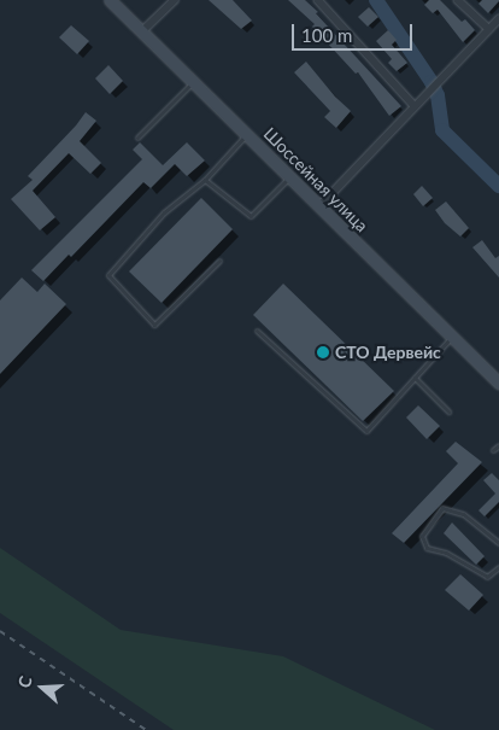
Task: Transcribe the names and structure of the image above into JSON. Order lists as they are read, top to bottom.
{
  "streets": {
    "main road": ["Шоссейная улица"]
  },
  "places": ["СТО Дервейс"],
  "scale_bar": "100 m",
  "north": "left"
}
